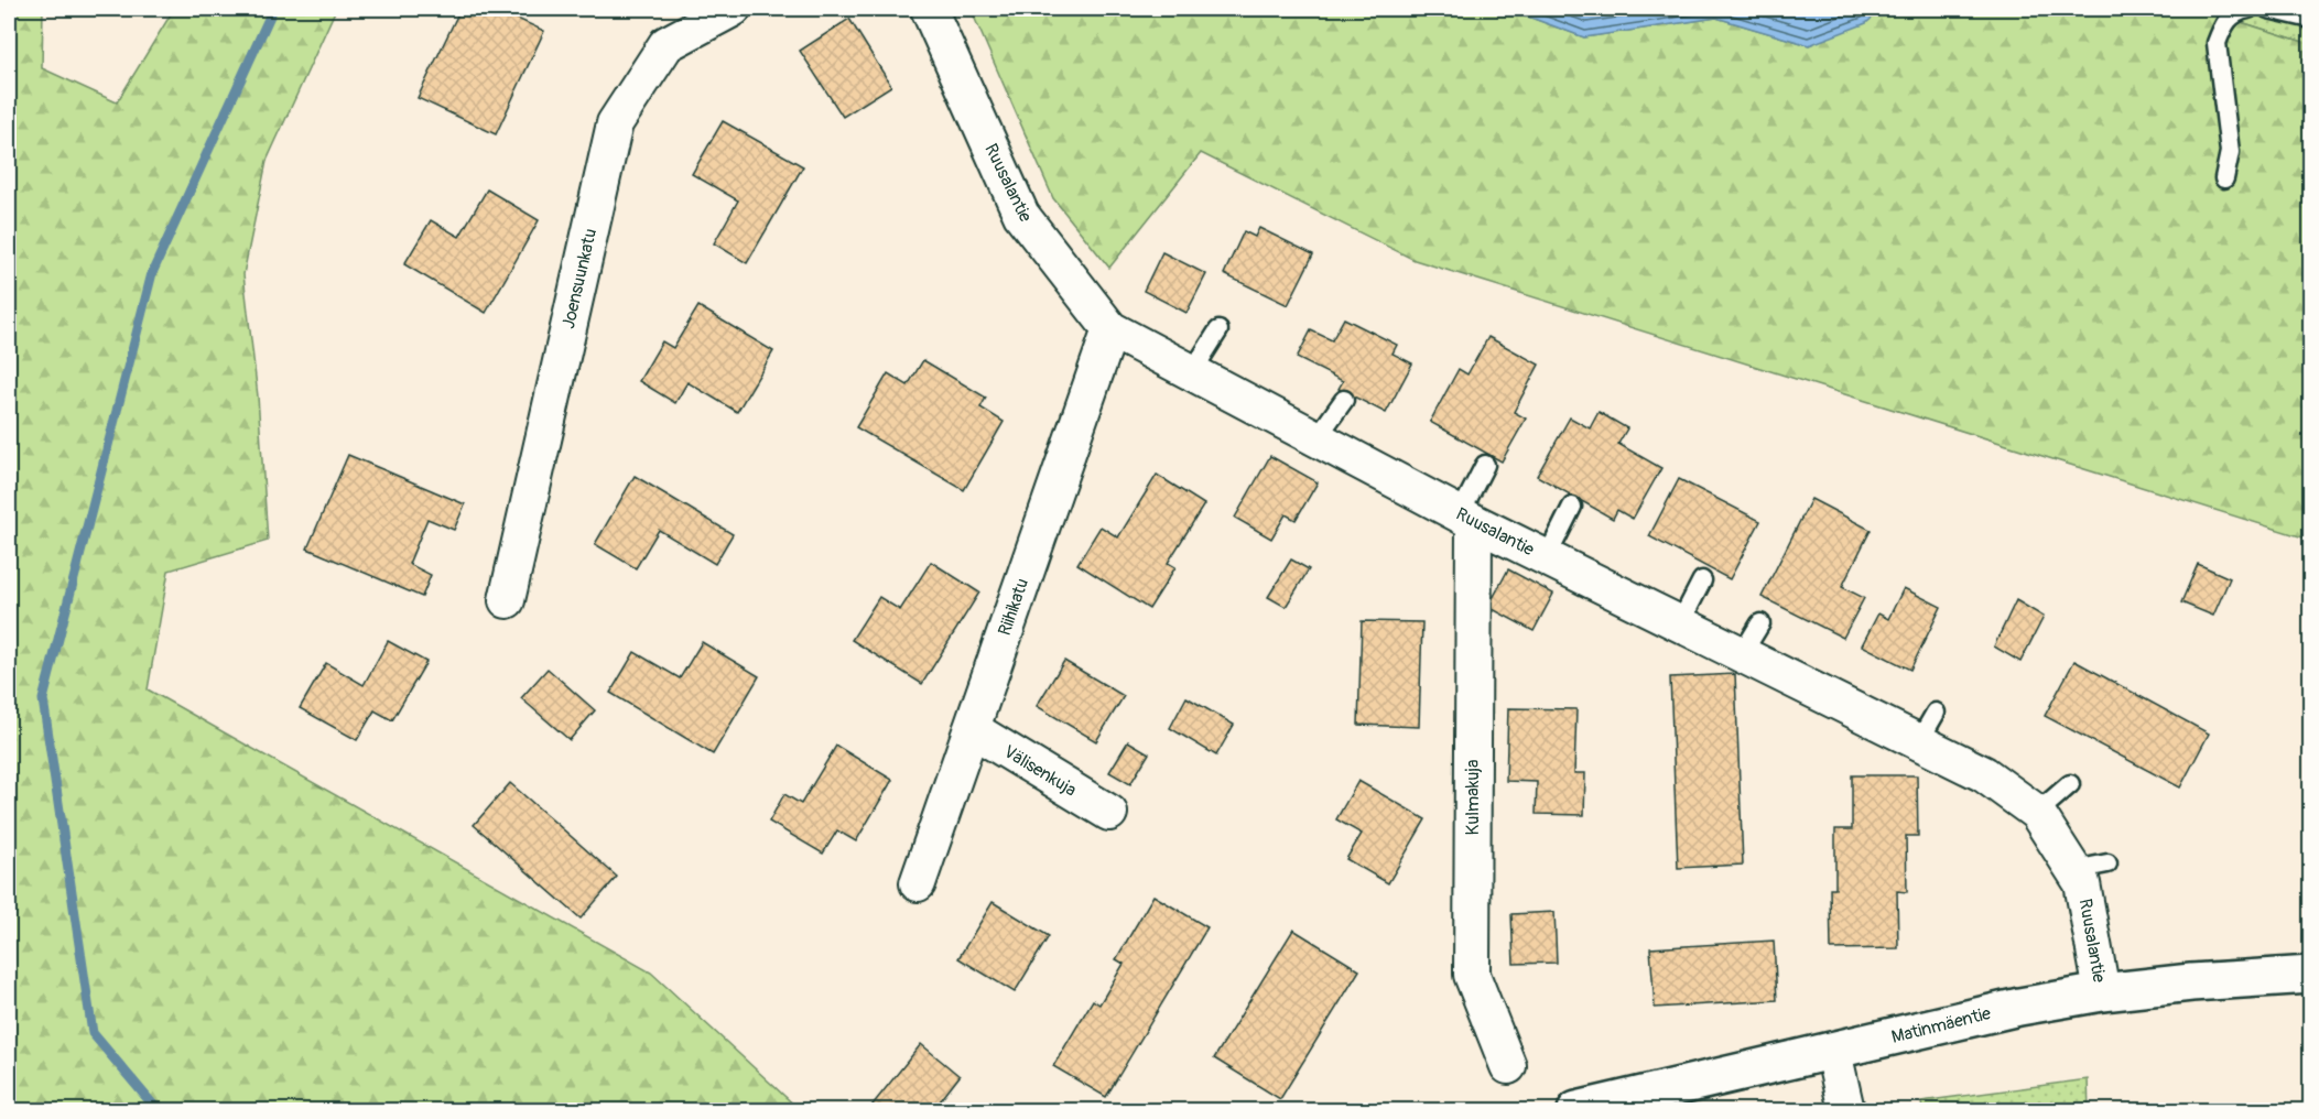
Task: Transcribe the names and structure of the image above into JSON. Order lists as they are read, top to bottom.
{
  "streets": {
    "main road": ["Matinmäentie"],
    "street": [
      "Ruusalantie",
      "Joensuunkatu",
      "Riihikatu",
      "Välisenkuja",
      "Kulmakuja"
    ]
  },
  "crossings": [
    ["Ruusalantie", "Riihikatu"],
    ["Ruusalantie", "Kulmakuja"],
    ["Ruusalantie", "Matinmäentie"],
    ["Riihikatu", "Välisenkuja"]
  ]
}
